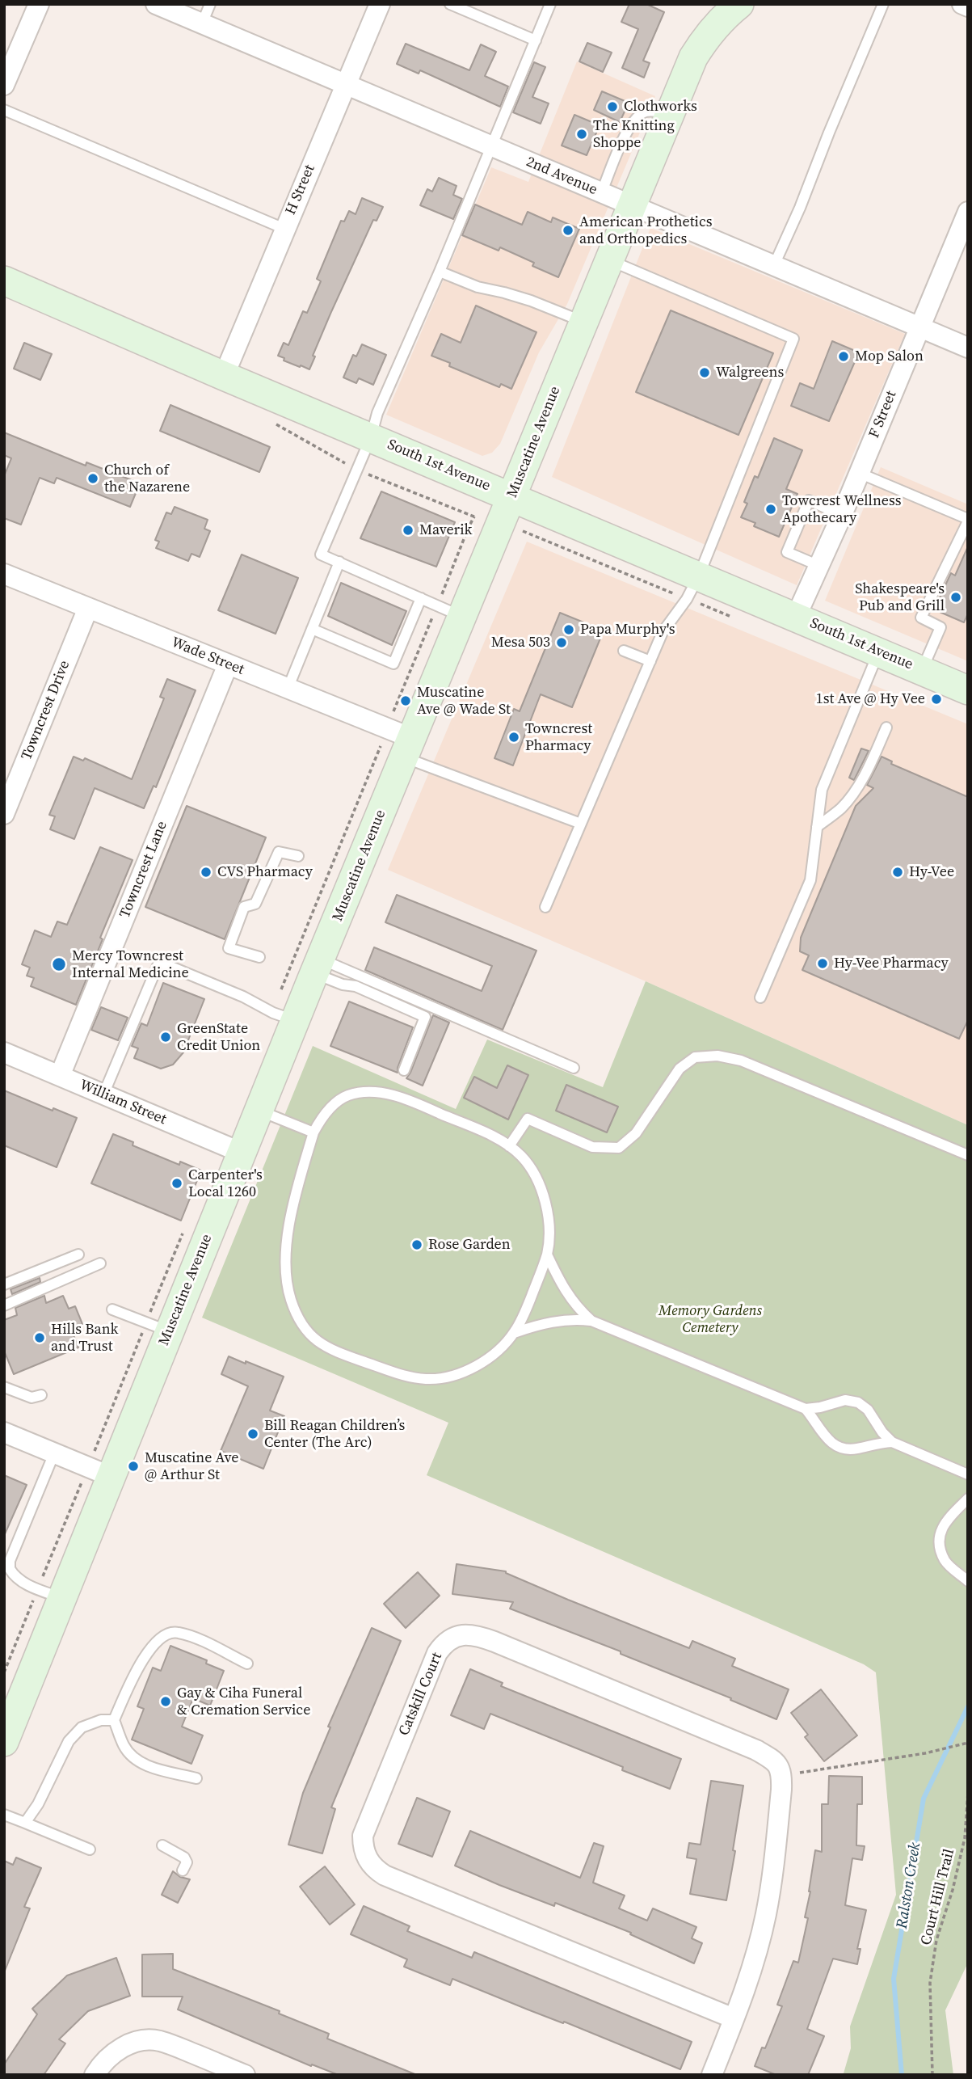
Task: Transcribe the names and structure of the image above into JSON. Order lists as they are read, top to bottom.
{
  "streets": {
    "main road": ["Muscatine Avenue", "South 1st Avenue"],
    "street": [
      "2nd Avenue",
      "H Street",
      "F Street",
      "Wade Street",
      "Towncrest Drive",
      "Towncrest Lane",
      "William Street",
      "Catskill Court"
    ],
    "path": ["Court Hill Trail"]
  },
  "crossings": [
    ["2nd Avenue", "H Street"],
    ["2nd Avenue", "F Street"],
    ["2nd Avenue", "Muscatine Avenue"],
    ["H Street", "South 1st Avenue"],
    ["F Street", "South 1st Avenue"],
    ["Muscatine Avenue", "South 1st Avenue"],
    ["Muscatine Avenue", "Wade Street"],
    ["Muscatine Avenue", "William Street"],
    ["Wade Street", "Towncrest Drive"],
    ["Wade Street", "Towncrest Lane"],
    ["Towncrest Lane", "William Street"]
  ],
  "water": ["Ralston Creek"],
  "parks": ["Memory Gardens Cemetery"],
  "places": [
    "Clothworks",
    "The Knitting Shoppe",
    "American Prothetics and Orthopedics",
    "Mop Salon",
    "Walgreens",
    "Church of the Nazarene",
    "Towcrest Wellness Apothecary",
    "Maverik",
    "Shakespeare's Pub and Grill",
    "Papa Murphy's",
    "Mesa 503",
    "1st Ave @ Hy Vee",
    "Muscatine Ave @ Wade St",
    "Towncrest Pharmacy",
    "CVS Pharmacy",
    "Hy-Vee",
    "Hy-Vee Pharmacy",
    "Mercy Towncrest Internal Medicine",
    "GreenState Credit Union",
    "Carpenter's Local 1260",
    "Rose Garden",
    "Hills Bank and Trust",
    "Bill Reagan Children’s Center (The Arc)",
    "Muscatine Ave @ Arthur St",
    "Gay & Ciha Funeral & Cremation Service"
  ]
}
